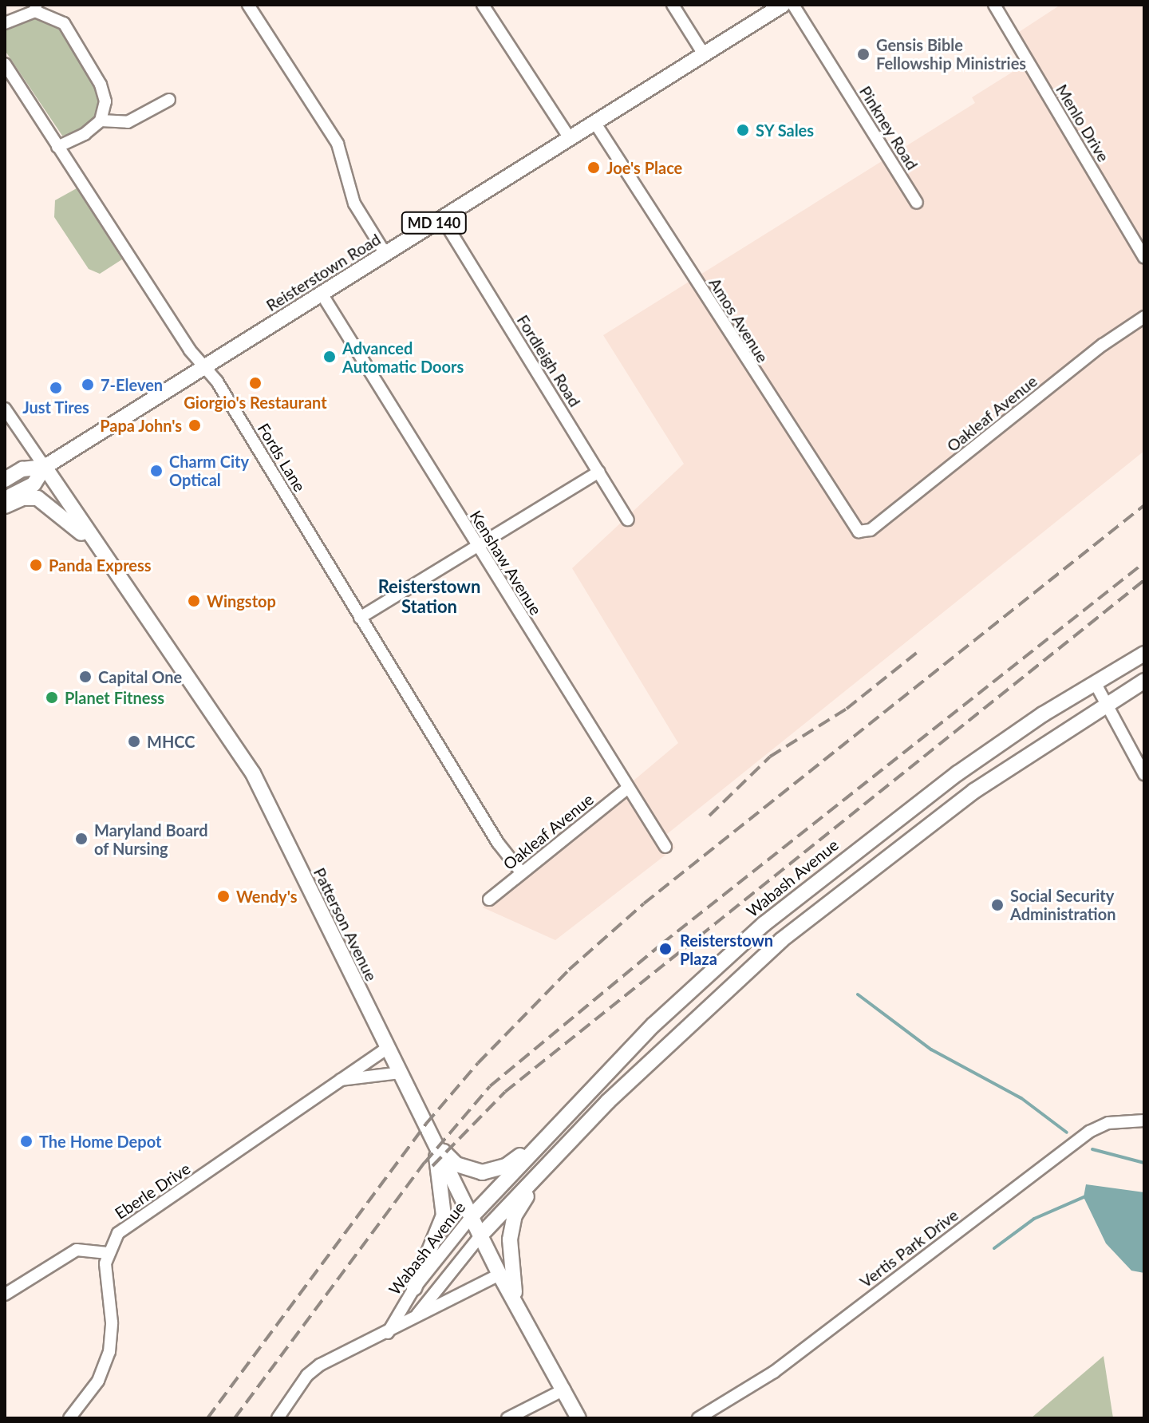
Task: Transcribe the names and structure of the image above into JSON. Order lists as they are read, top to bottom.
{
  "streets": {
    "main road": [
      "MD 140",
      "Reisterstown Road",
      "Wabash Avenue",
      "Patterson Avenue"
    ],
    "street": [
      "Menlo Drive",
      "Pinkney Road",
      "Amos Avenue",
      "Fordleigh Road",
      "Oakleaf Avenue",
      "Fords Lane",
      "Kenshaw Avenue",
      "Eberle Drive",
      "Vertis Park Drive"
    ]
  },
  "crossings": [
    ["Reisterstown Road", "Amos Avenue"],
    ["Reisterstown Road", "Fordleigh Road"],
    ["Reisterstown Road", "Fords Lane"],
    ["Reisterstown Road", "Kenshaw Avenue"],
    ["Reisterstown Road", "Patterson Avenue"],
    ["Amos Avenue", "Oakleaf Avenue"],
    ["Oakleaf Avenue", "Fords Lane"],
    ["Oakleaf Avenue", "Kenshaw Avenue"],
    ["Wabash Avenue", "Patterson Avenue"],
    ["Patterson Avenue", "Eberle Drive"]
  ],
  "districts": ["Reisterstown Station"],
  "places": [
    "Gensis Bible Fellowship Ministries",
    "SY Sales",
    "Joe's Place",
    "Advanced Automatic Doors",
    "Giorgio's Restaurant",
    "7-Eleven",
    "Just Tires",
    "Papa John's",
    "Charm City Optical",
    "Panda Express",
    "Wingstop",
    "Capital One",
    "Planet Fitness",
    "MHCC",
    "Maryland Board of Nursing",
    "Wendy's",
    "Social Security Administration",
    "Reisterstown Plaza",
    "The Home Depot"
  ]
}
